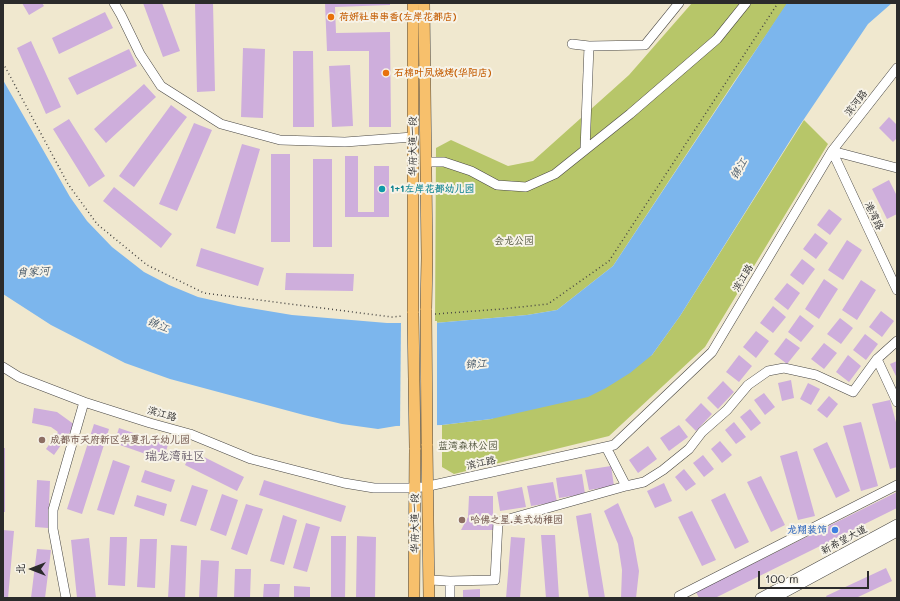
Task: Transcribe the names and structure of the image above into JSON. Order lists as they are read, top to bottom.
{
  "streets": {
    "main road": ["华府大道一段"],
    "street": [
      "滨河路",
      "港湾路",
      "滨江路",
      "新希望大道"
    ]
  },
  "crossings": [
    ["滨河路", "港湾路"],
    ["滨河路", "滨江路"],
    ["华府大道一段", "滨江路"],
    ["港湾路", "滨江路"]
  ],
  "districts": ["瑞龙湾社区"],
  "water": ["锦江", "肖家河"],
  "parks": ["会龙公园", "蓝湾森林公园"],
  "places": [
    "荷妍社串串香(左岸花都店)",
    "石棉叶凤烧烤(华阳店)",
    "1+1左岸花都幼儿园",
    "成都市天府新区华夏孔子幼儿园",
    "哈佛之星.美式幼稚园",
    "龙翔装饰"
  ],
  "scale_bar": "100 m",
  "north": "left"
}
